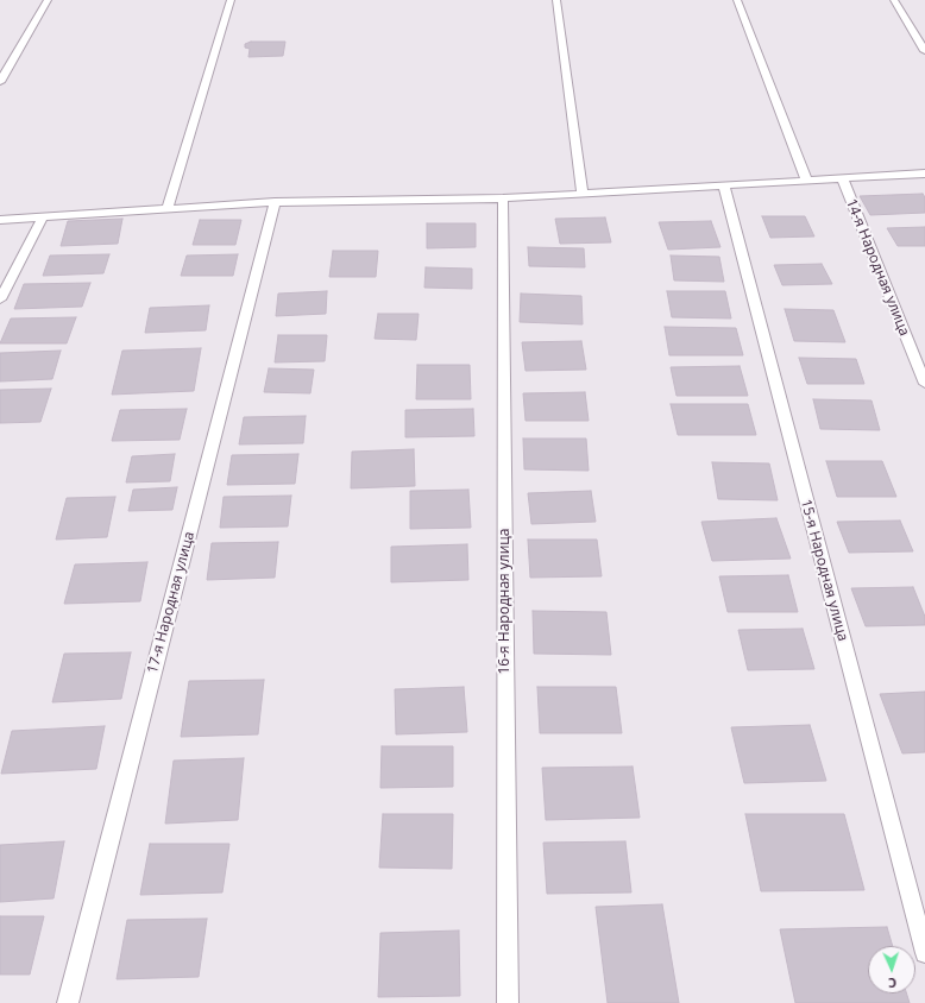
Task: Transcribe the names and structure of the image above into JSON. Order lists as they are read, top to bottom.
{
  "streets": {
    "street": [
      "14-я Народная улица",
      "15-я Народная улица",
      "16-я Народная улица",
      "17-я Народная улица"
    ]
  },
  "north": "bottom"
}
